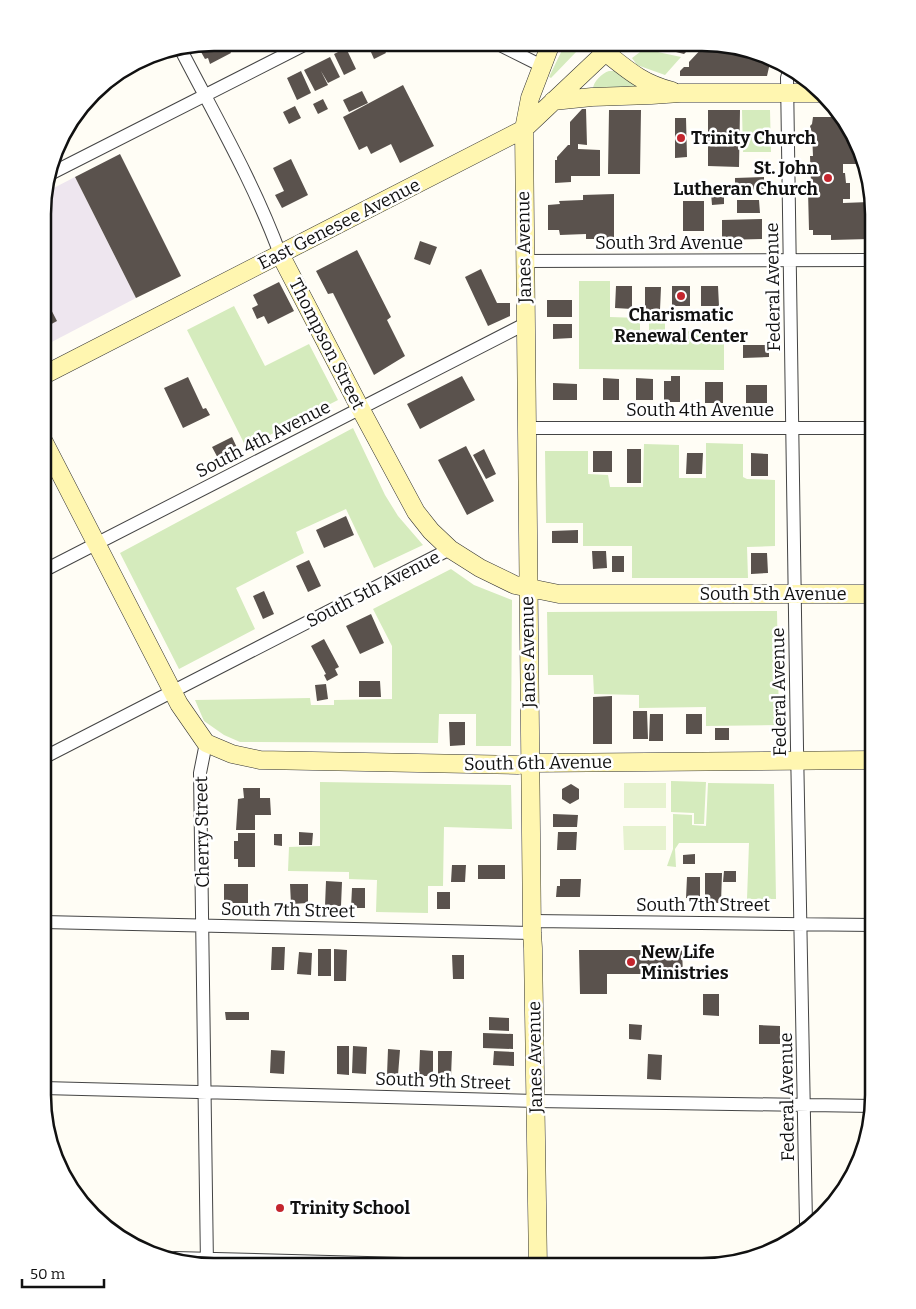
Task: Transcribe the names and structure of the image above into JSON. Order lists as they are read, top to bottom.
{
  "streets": {
    "street": [
      "East Genesee Avenue",
      "South 3rd Avenue",
      "Janes Avenue",
      "Federal Avenue",
      "Thompson Street",
      "South 4th Avenue",
      "South 5th Avenue",
      "South 6th Avenue",
      "Cherry Street",
      "South 7th Street",
      "South 9th Street"
    ]
  },
  "crossings": [
    ["East Genesee Avenue", "Janes Avenue"],
    ["East Genesee Avenue", "Thompson Street"],
    ["South 3rd Avenue", "Janes Avenue"],
    ["South 3rd Avenue", "Federal Avenue"],
    ["Janes Avenue", "South 4th Avenue"],
    ["Janes Avenue", "South 5th Avenue"],
    ["Janes Avenue", "South 6th Avenue"],
    ["Janes Avenue", "South 7th Street"],
    ["Janes Avenue", "South 9th Street"],
    ["Federal Avenue", "South 4th Avenue"],
    ["Federal Avenue", "South 5th Avenue"],
    ["Federal Avenue", "South 6th Avenue"],
    ["Federal Avenue", "South 7th Street"],
    ["Federal Avenue", "South 9th Street"],
    ["Thompson Street", "South 4th Avenue"],
    ["Thompson Street", "South 5th Avenue"],
    ["South 6th Avenue", "Cherry Street"],
    ["Cherry Street", "South 7th Street"],
    ["Cherry Street", "South 9th Street"]
  ],
  "places": [
    "Trinity Church",
    "St. John Lutheran Church",
    "Charismatic Renewal Center",
    "New Life Ministries",
    "Trinity School"
  ],
  "scale_bar": "50 m"
}
